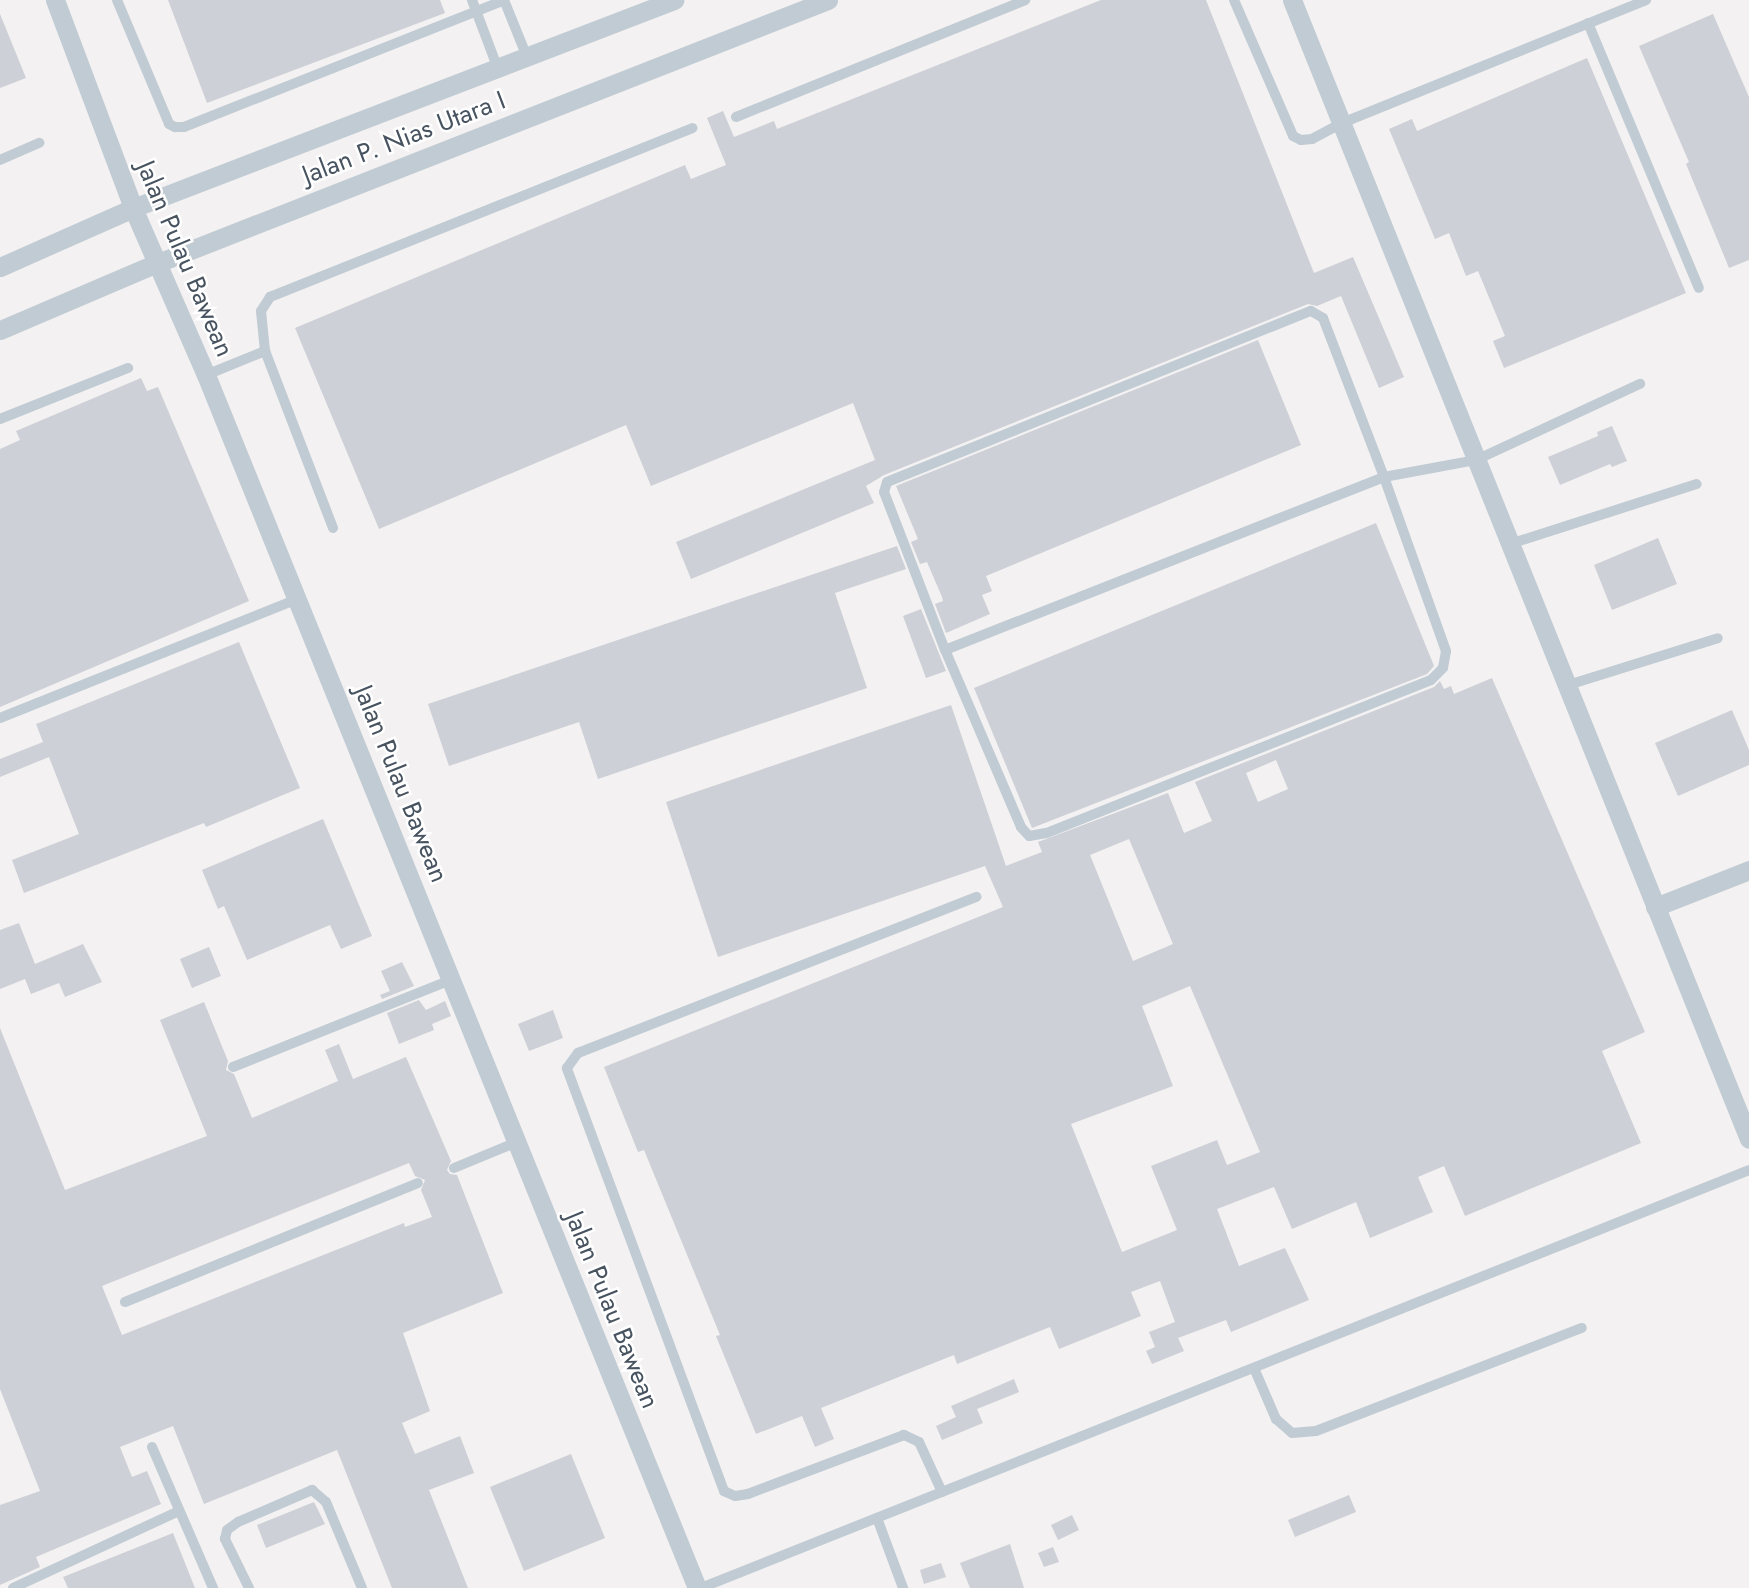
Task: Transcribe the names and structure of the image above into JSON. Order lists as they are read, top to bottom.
{
  "streets": {
    "street": ["Jalan P. Nias Utara I", "Jalan Pulau Bawean"]
  },
  "crossings": [
    ["Jalan P. Nias Utara I", "Jalan Pulau Bawean"]
  ]
}
